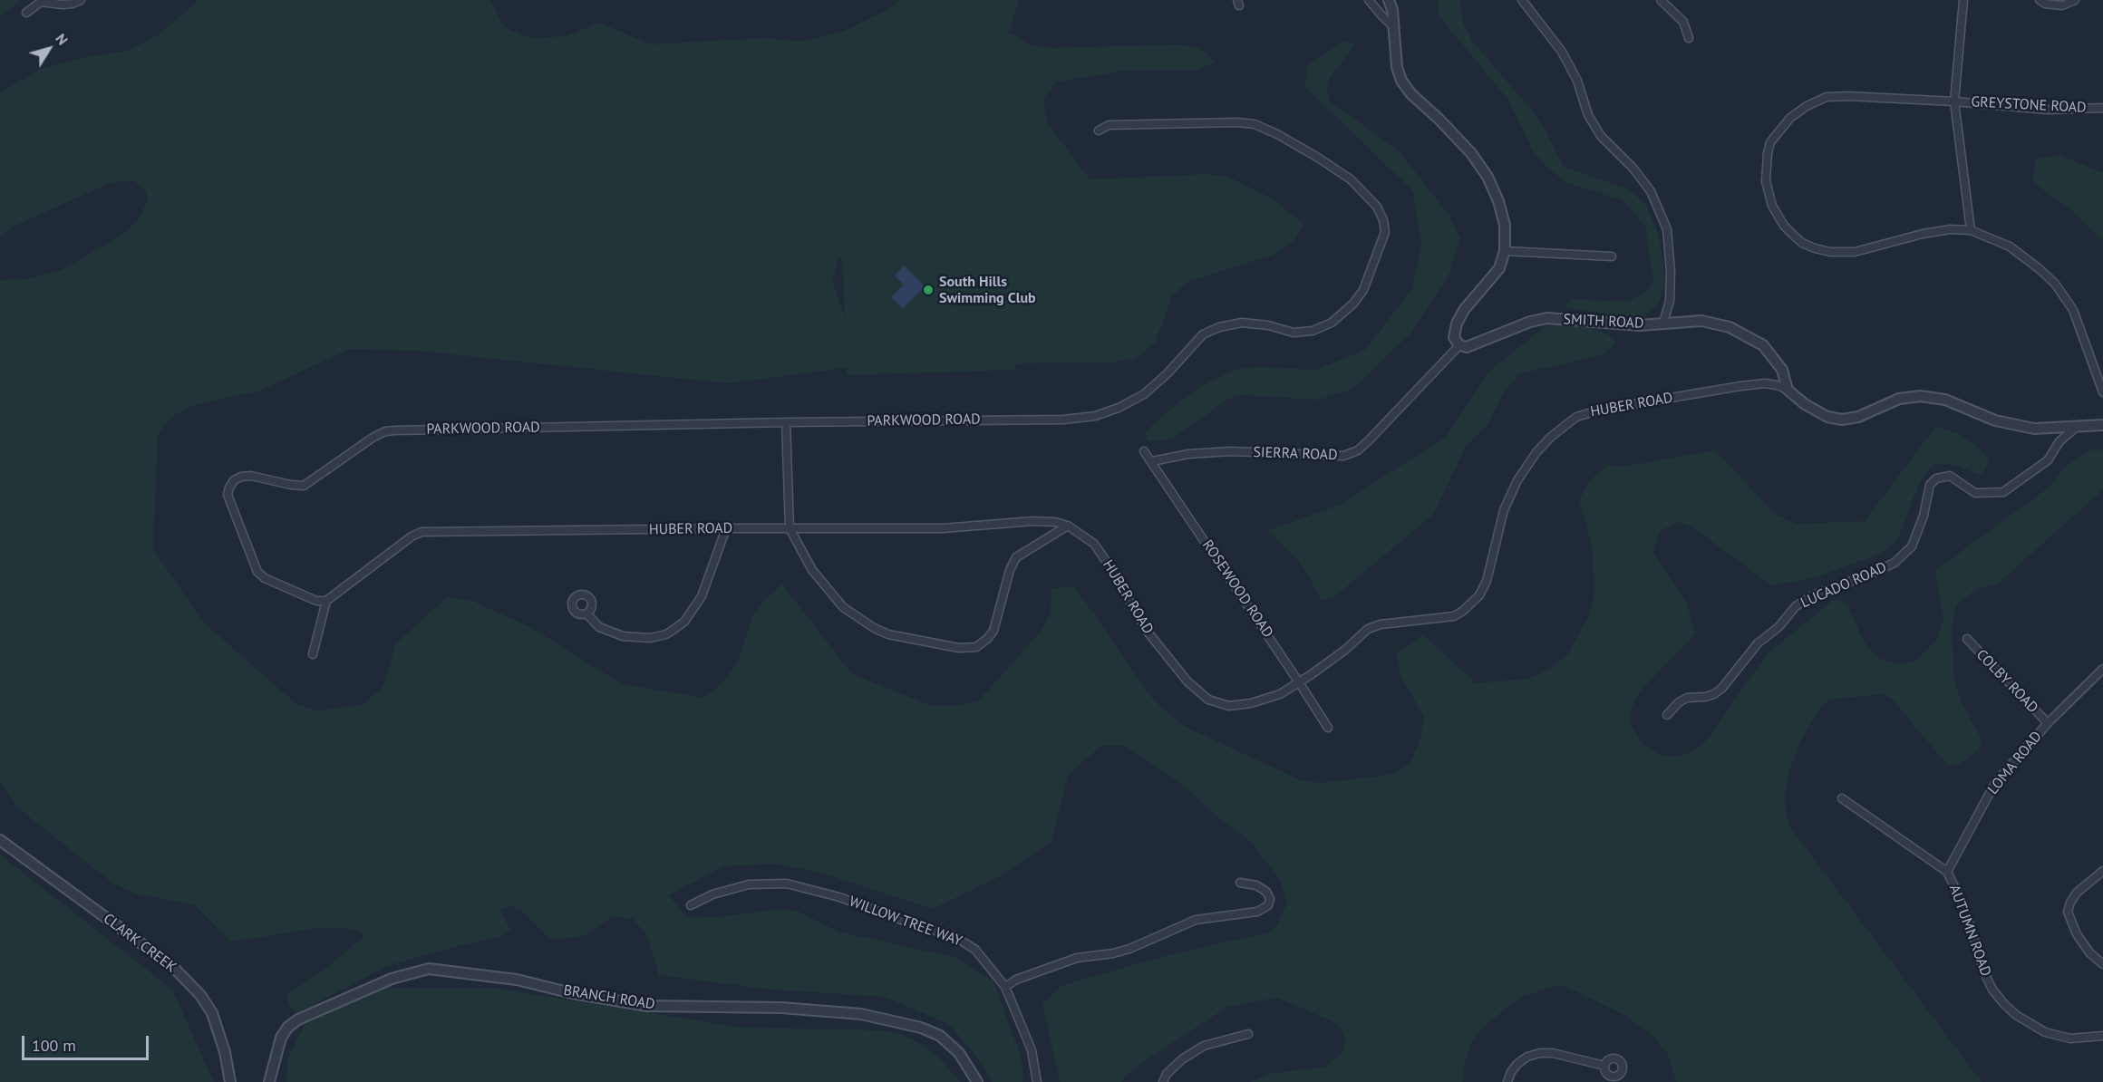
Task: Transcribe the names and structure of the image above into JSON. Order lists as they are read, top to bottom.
{
  "streets": {
    "street": [
      "GREYSTONE ROAD",
      "SMITH ROAD",
      "HUBER ROAD",
      "PARKWOOD ROAD",
      "SIERRA ROAD",
      "LUCADO ROAD",
      "ROSEWOOD ROAD",
      "COLBY ROAD",
      "LOMA ROAD",
      "WILLOW TREE WAY",
      "AUTUMN ROAD",
      "CLARK CREEK",
      "BRANCH ROAD"
    ]
  },
  "crossings": [
    ["SMITH ROAD", "HUBER ROAD"],
    ["SMITH ROAD", "SIERRA ROAD"],
    ["HUBER ROAD", "PARKWOOD ROAD"],
    ["HUBER ROAD", "ROSEWOOD ROAD"],
    ["SIERRA ROAD", "ROSEWOOD ROAD"],
    ["COLBY ROAD", "LOMA ROAD"],
    ["LOMA ROAD", "AUTUMN ROAD"]
  ],
  "places": ["South Hills Swimming Club"],
  "scale_bar": "100 m",
  "north": "top right"
}
